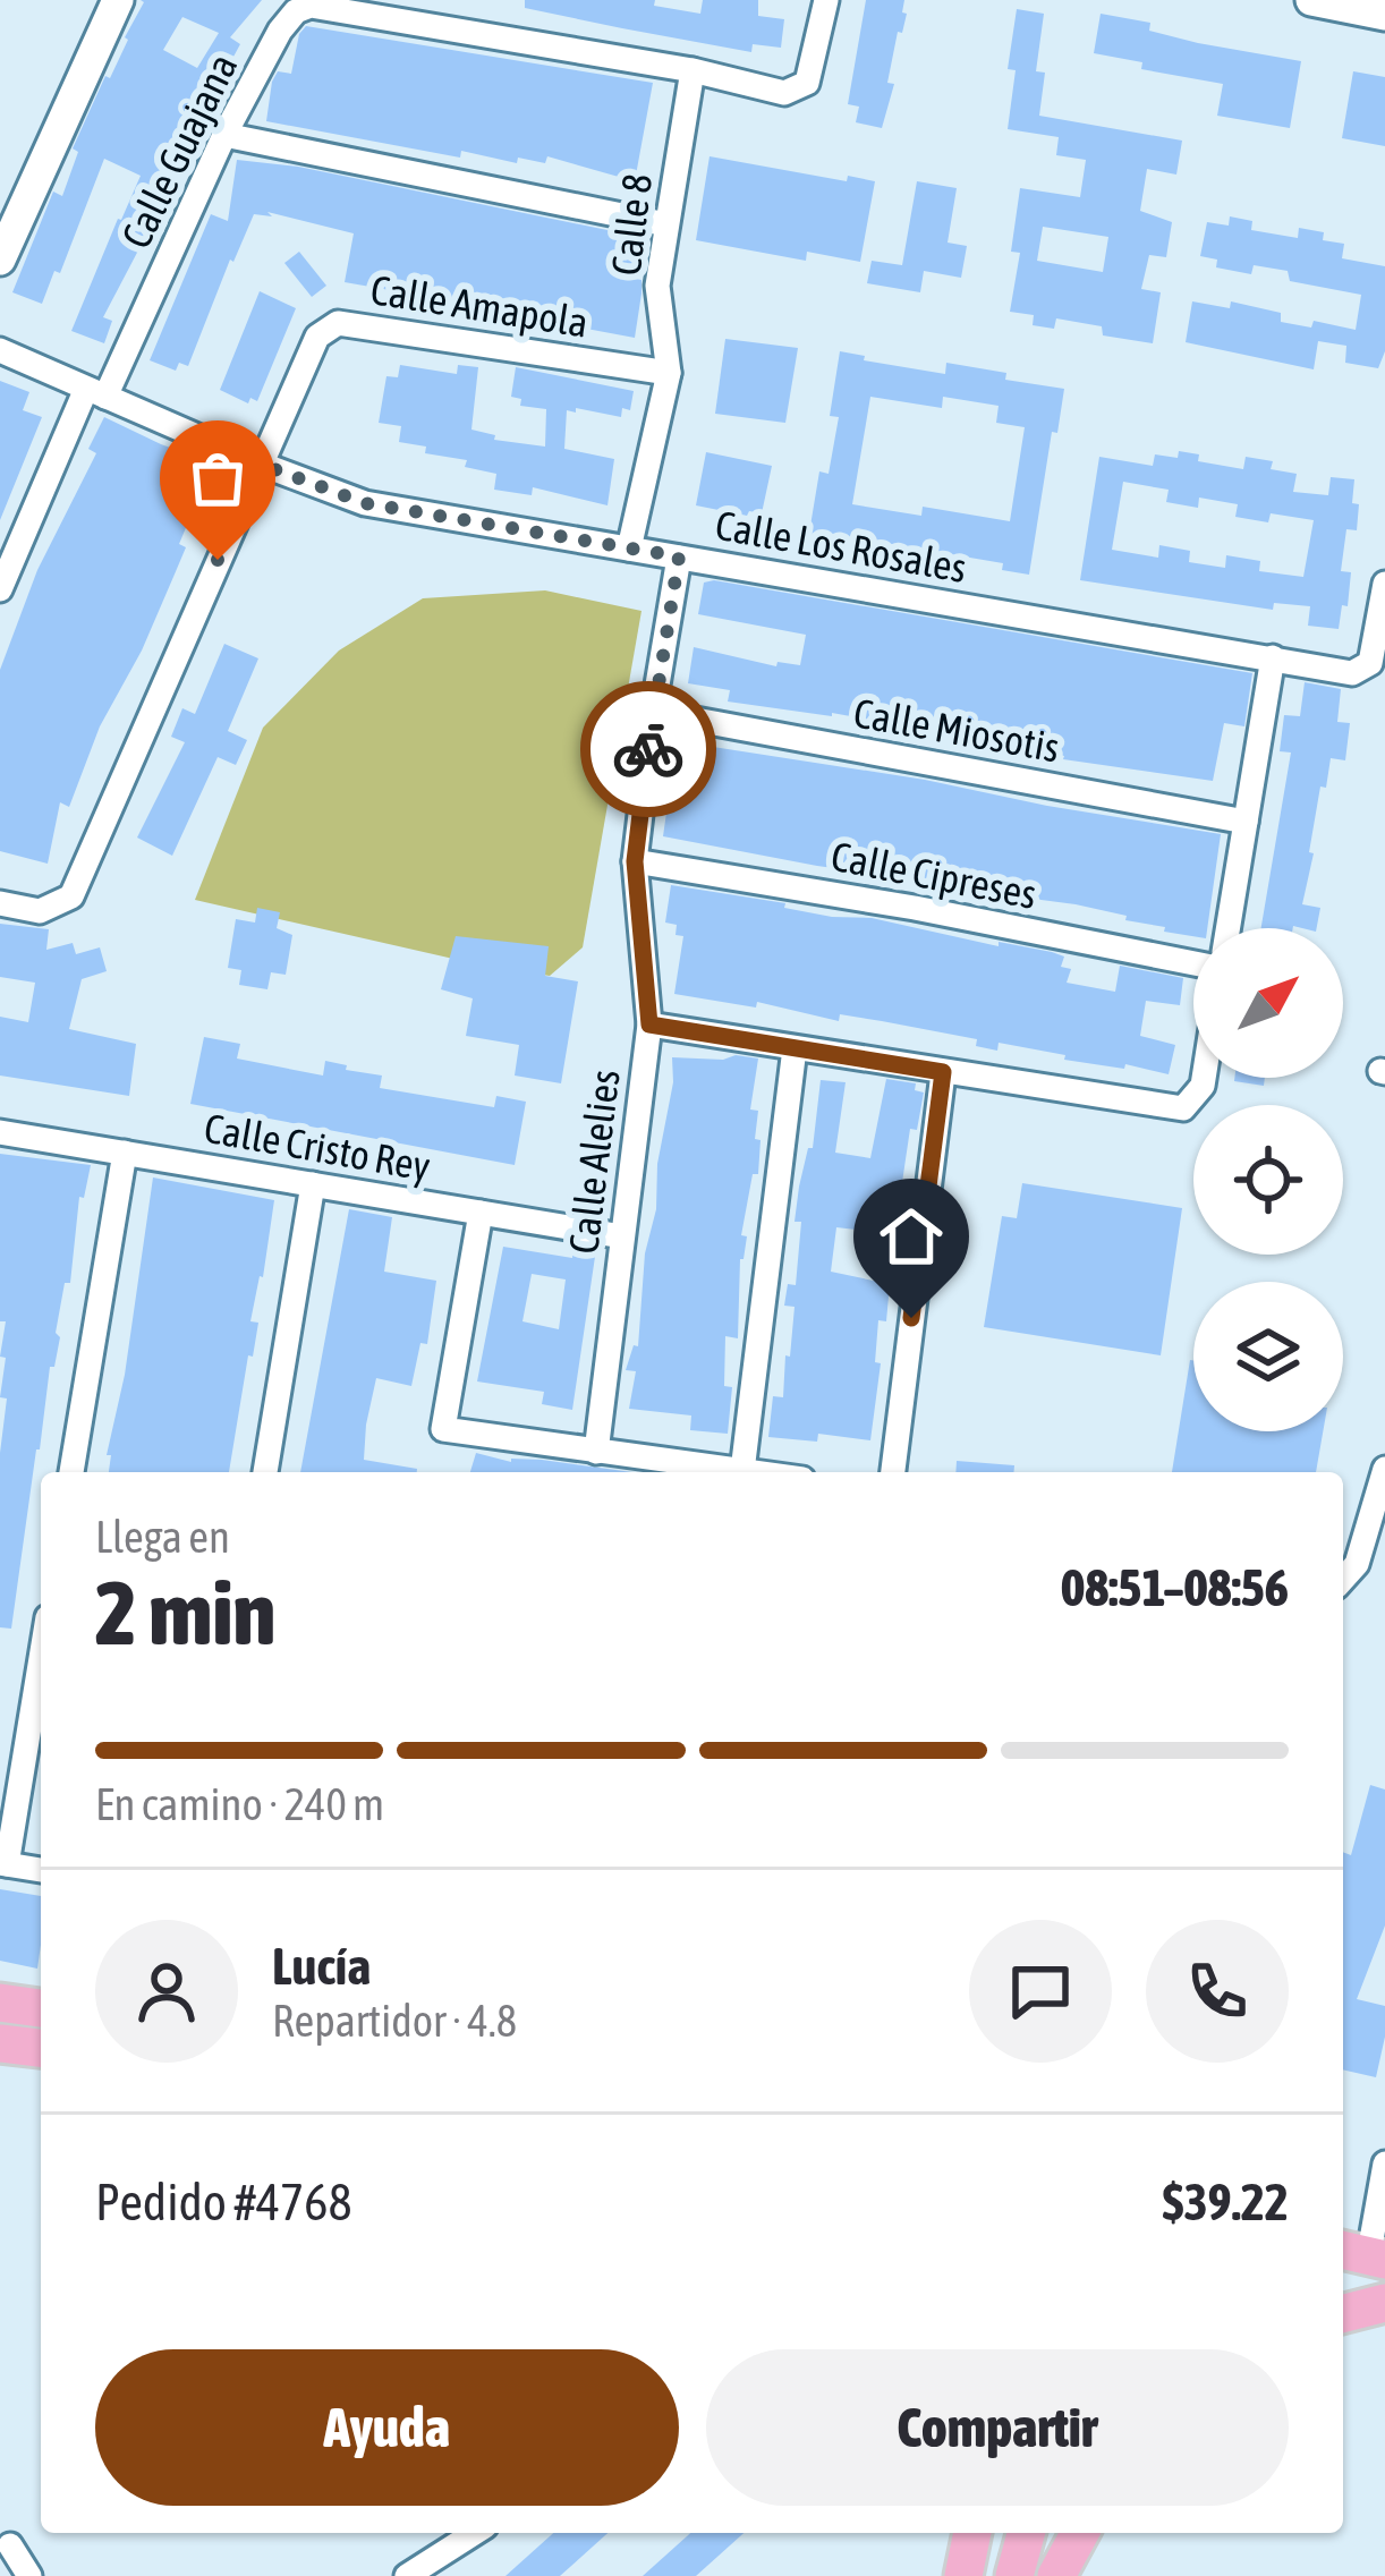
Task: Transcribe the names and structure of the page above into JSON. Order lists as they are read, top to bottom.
{
  "streets": {
    "street": [
      "Calle Guajana",
      "Calle 8",
      "Calle Amapola",
      "Calle Los Rosales",
      "Calle Miosotis",
      "Calle Cipreses",
      "Calle Cristo Rey",
      "Calle Alelies"
    ]
  },
  "crossings": [
    ["Calle Guajana", "Calle 8"],
    ["Calle Guajana", "Calle Los Rosales"],
    ["Calle 8", "Calle Amapola"],
    ["Calle 8", "Calle Los Rosales"],
    ["Calle Amapola", "Calle Los Rosales"],
    ["Calle Los Rosales", "Calle Alelies"],
    ["Calle Miosotis", "Calle Alelies"],
    ["Calle Cipreses", "Calle Alelies"],
    ["Calle Cristo Rey", "Calle Alelies"]
  ],
  "north": "top right",
  "page": {
    "heading": ["2 min", "Llega en", "08:51–08:56"],
    "panel": [
      "Lucía",
      "Repartidor · 4.8",
      "Pedido #4768",
      "$39.22"
    ],
    "bar": "En camino · 240 m",
    "buttons": ["Ayuda", "Compartir"]
  }
}
